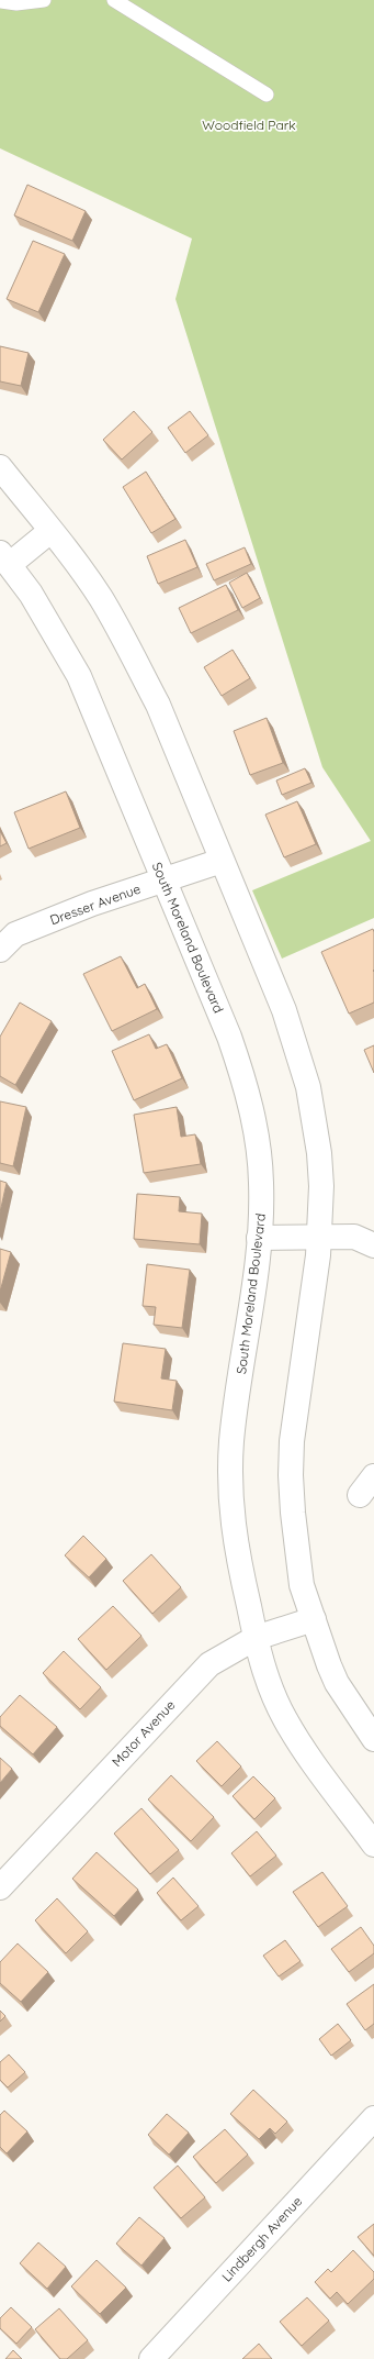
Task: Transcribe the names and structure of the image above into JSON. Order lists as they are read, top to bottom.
{
  "streets": {
    "street": [
      "Dresser Avenue",
      "South Moreland Boulevard",
      "Motor Avenue",
      "Lindbergh Avenue"
    ]
  },
  "crossings": [
    ["Dresser Avenue", "South Moreland Boulevard"],
    ["South Moreland Boulevard", "Motor Avenue"]
  ],
  "parks": ["Woodfield Park"]
}
